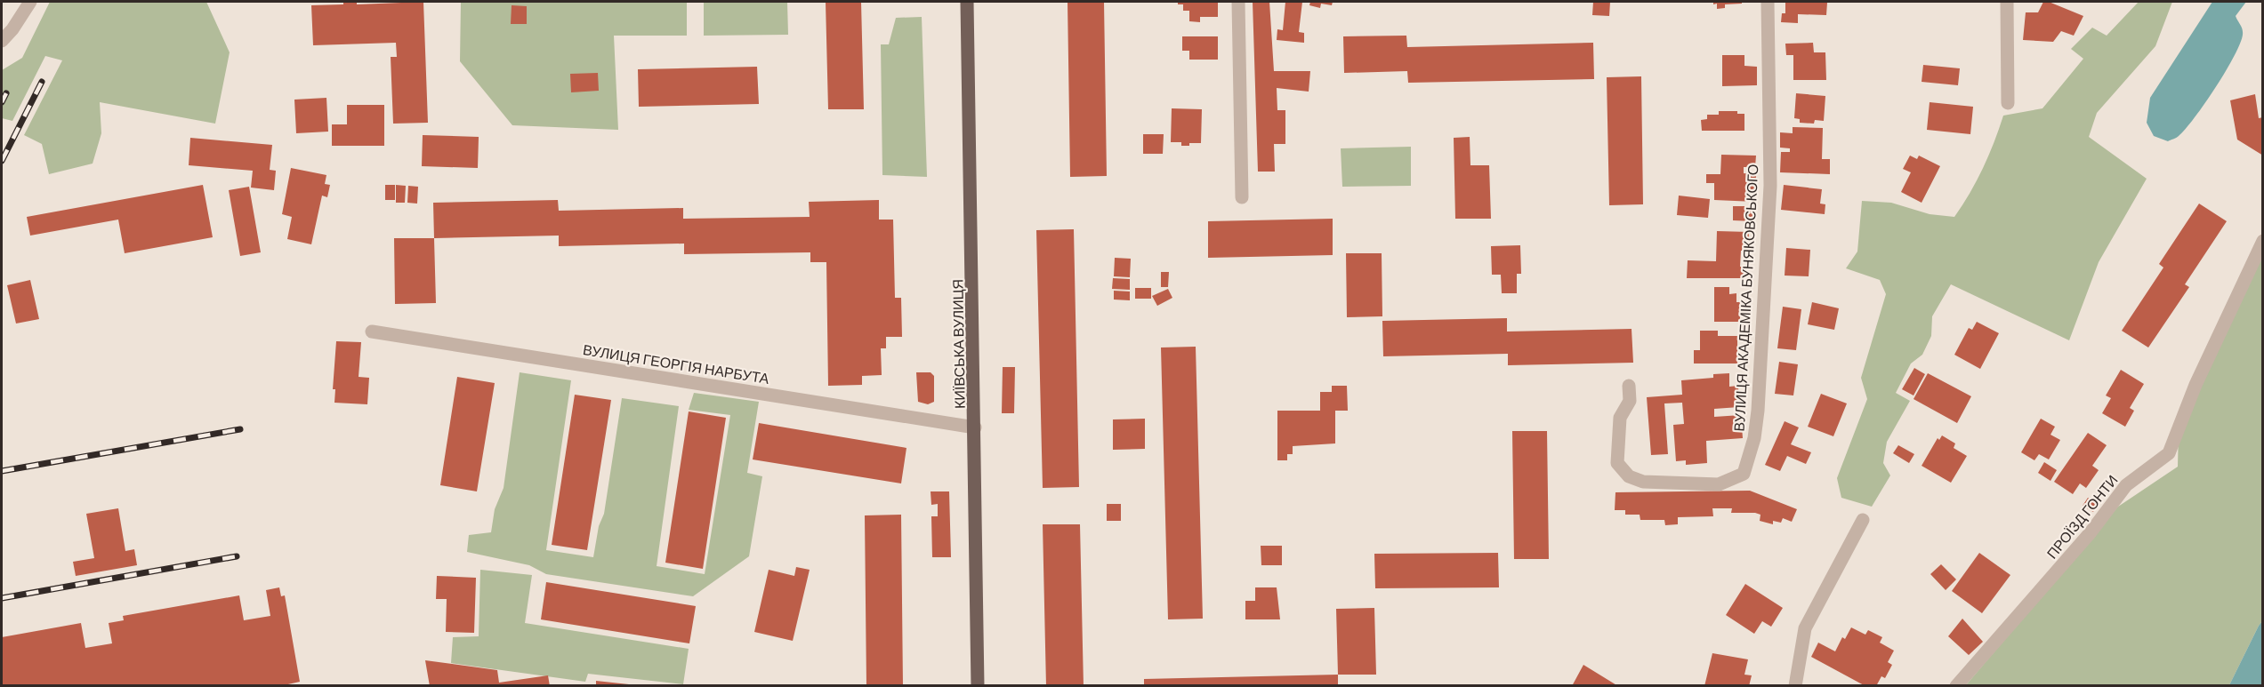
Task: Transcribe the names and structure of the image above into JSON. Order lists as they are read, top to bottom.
{
  "streets": {
    "main road": ["КИЇВСЬКА ВУЛИЦЯ"],
    "street": ["ВУЛИЦЯ АКАДЕМІКА БУНЯКОВСЬКОГО", "ВУЛИЦЯ ГЕОРГІЯ НАРБУТА", "ПРОЇЗД ГОНТИ"]
  },
  "crossings": [
    ["КИЇВСЬКА ВУЛИЦЯ", "ВУЛИЦЯ ГЕОРГІЯ НАРБУТА"]
  ]
}
